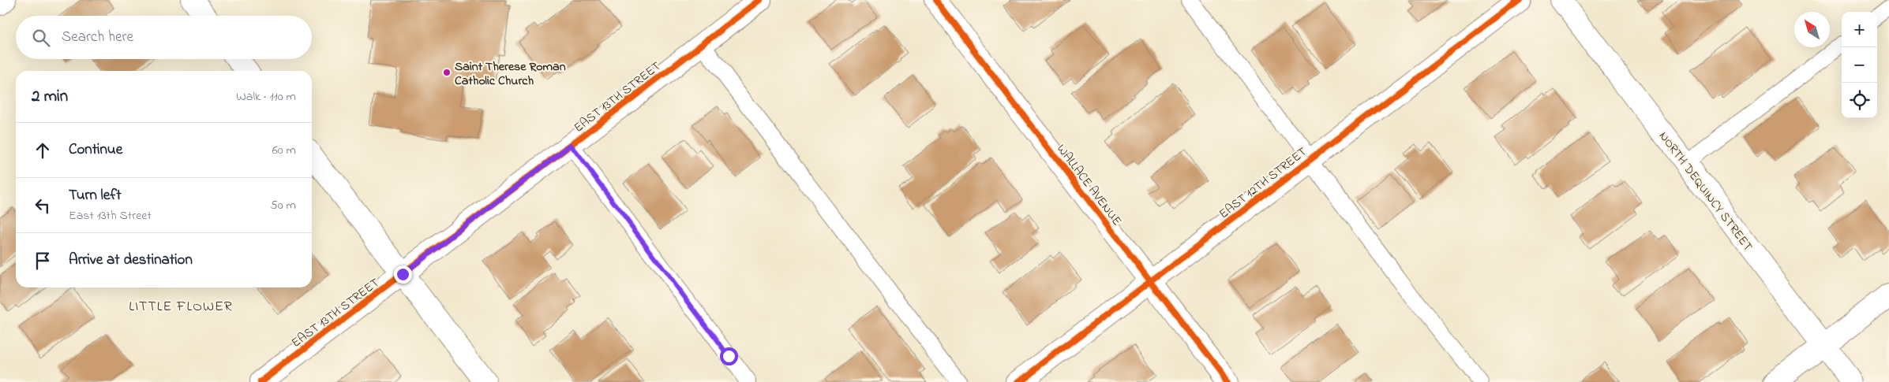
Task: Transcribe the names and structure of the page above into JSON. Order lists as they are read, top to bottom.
{
  "streets": {
    "street": [
      "EAST 13TH STREET",
      "EAST 12TH STREET",
      "WALLACE AVENUE",
      "NORTH DEQUINCY STREET"
    ]
  },
  "crossings": [
    ["EAST 12TH STREET", "WALLACE AVENUE"]
  ],
  "districts": ["LITTLE FLOWER"],
  "places": ["Saint Therese Roman Catholic Church"],
  "north": "top left",
  "page": {
    "map_buttons": ["+", "−"],
    "search": "Search here",
    "heading": ["2 min", "Walk · 110 m"],
    "list": [
      ["Continue", "60 m"],
      ["Turn left", "East 13th Street", "50 m"],
      "Arrive at destination"
    ]
  }
}
